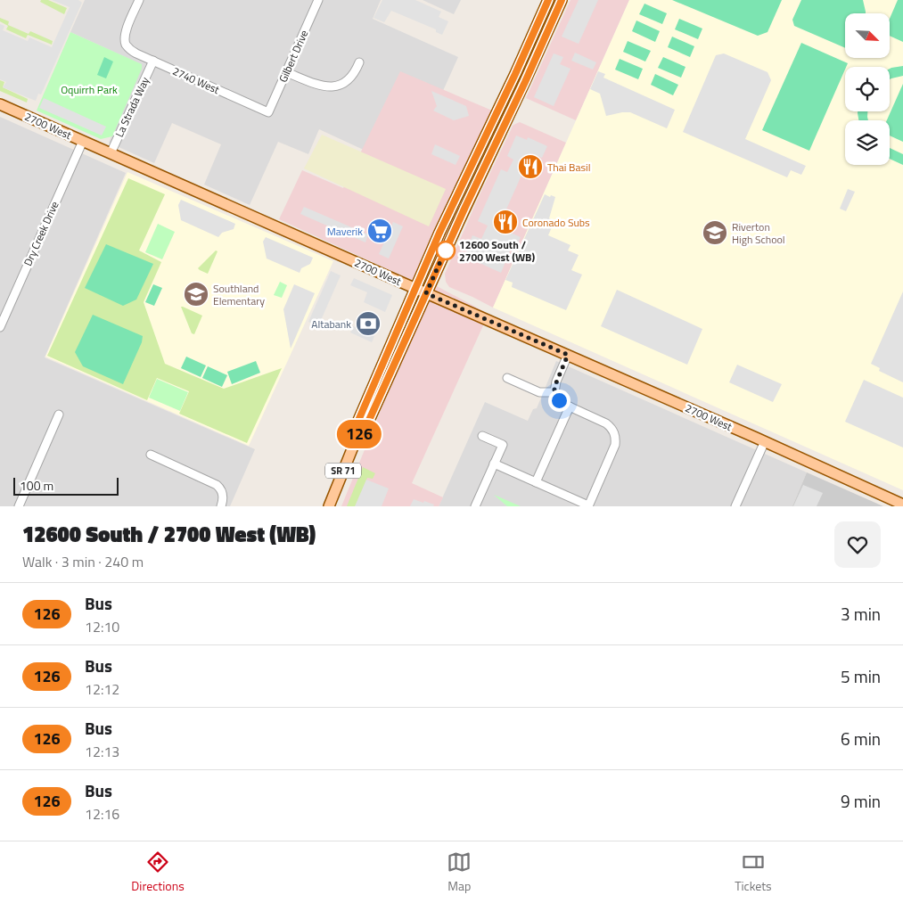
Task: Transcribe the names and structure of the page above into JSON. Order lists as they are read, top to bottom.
{
  "streets": {
    "main road": ["2700 West", "SR 71"],
    "street": [
      "Gilbert Drive",
      "2740 West",
      "La Strada Way",
      "Dry Creek Drive"
    ]
  },
  "crossings": [
    ["Gilbert Drive", "2740 West"],
    ["2740 West", "La Strada Way"],
    ["La Strada Way", "2700 West"],
    ["2700 West", "Dry Creek Drive"],
    ["2700 West", "SR 71"]
  ],
  "parks": ["Oquirrh Park"],
  "places": {
    "restaurant": ["Thai Basil", "Coronado Subs"],
    "supermarket": ["Maverik"],
    "school or university": ["Riverton High School", "Southland Elementary"],
    "other": ["12600 South / 2700 West (WB)"],
    "bank": ["Altabank"]
  },
  "lines": ["bus line 126"],
  "scale_bar": "100 m",
  "north": "bottom right",
  "page": {
    "on_map": "126",
    "scale": "100 m",
    "heading": ["12600 South / 2700 West (WB)", "Walk · 3 min · 240 m"],
    "list": [
      {
        "mark": "126",
        "name": "Bus",
        "note": "12:10",
        "value": "3 min"
      },
      {
        "mark": "126",
        "name": "Bus",
        "note": "12:12",
        "value": "5 min"
      },
      {
        "mark": "126",
        "name": "Bus",
        "note": "12:13",
        "value": "6 min"
      },
      {
        "mark": "126",
        "name": "Bus",
        "note": "12:16",
        "value": "9 min"
      }
    ],
    "tabs": ["Directions", "Map", "Tickets"]
  }
}
